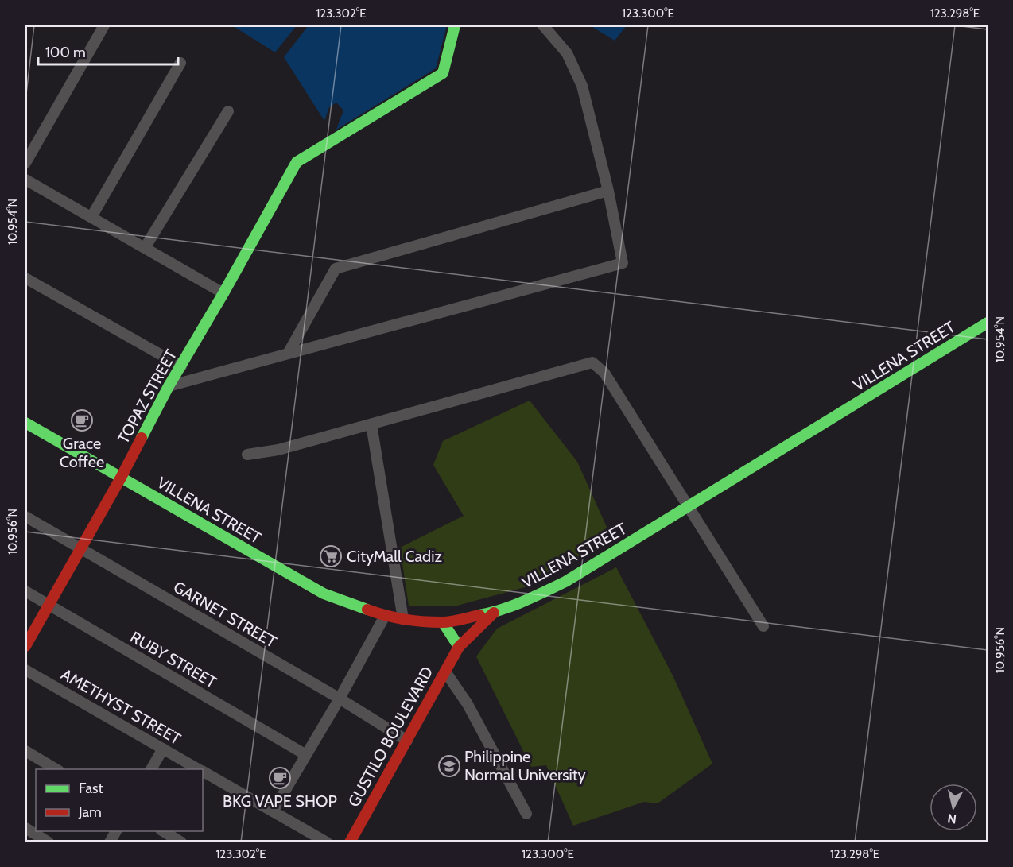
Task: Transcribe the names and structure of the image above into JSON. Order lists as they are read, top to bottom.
{
  "streets": {
    "main road": ["VILLENA STREET", "TOPAZ STREET", "GUSTILO BOULEVARD"],
    "street": ["GARNET STREET", "RUBY STREET", "AMETHYST STREET"]
  },
  "crossings": [
    ["VILLENA STREET", "TOPAZ STREET"],
    ["VILLENA STREET", "GUSTILO BOULEVARD"],
    ["TOPAZ STREET", "GARNET STREET"],
    ["TOPAZ STREET", "RUBY STREET"],
    ["GARNET STREET", "GUSTILO BOULEVARD"]
  ],
  "places": {
    "cafe": ["Grace Coffee", "BKG VAPE SHOP"],
    "supermarket": ["CityMall Cadiz"],
    "school or university": ["Philippine Normal University"]
  },
  "legend": ["Fast", "Jam"],
  "scale_bar": "100 m",
  "north": "bottom",
  "coordinates": [
    "123.302°E",
    "123.300°E",
    "123.298°E",
    "10.954°N",
    "10.956°N"
  ]
}
